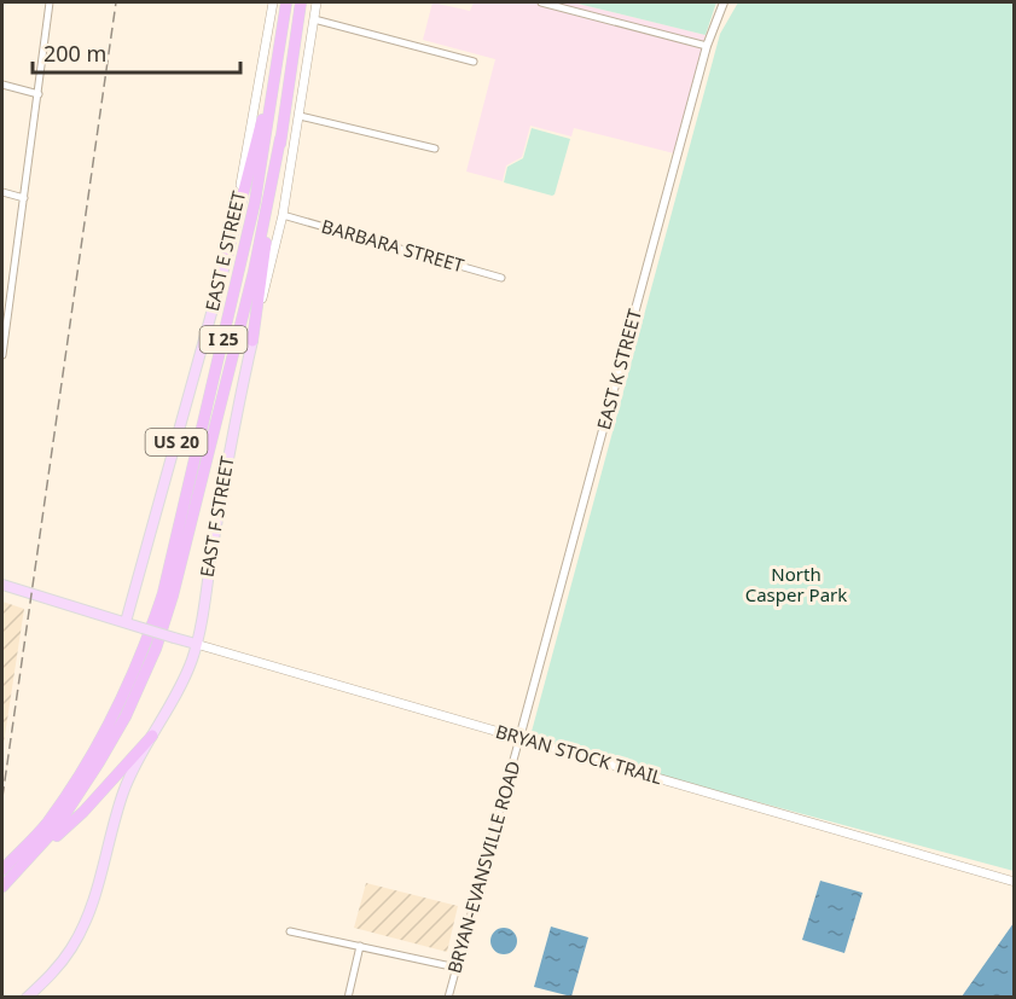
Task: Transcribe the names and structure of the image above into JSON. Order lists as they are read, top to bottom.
{
  "streets": {
    "highway": ["I 25", "US 20"],
    "main road": ["EAST E STREET", "EAST F STREET", "BRYAN STOCK TRAIL"],
    "street": ["BARBARA STREET", "EAST K STREET", "BRYAN-EVANSVILLE ROAD"]
  },
  "crossings": [
    ["BARBARA STREET", "EAST F STREET"],
    ["EAST E STREET", "US 20"],
    ["EAST E STREET", "BRYAN STOCK TRAIL"],
    ["I 25", "US 20"],
    ["EAST K STREET", "BRYAN STOCK TRAIL"],
    ["EAST K STREET", "BRYAN-EVANSVILLE ROAD"],
    ["US 20", "EAST F STREET"],
    ["EAST F STREET", "BRYAN STOCK TRAIL"],
    ["BRYAN STOCK TRAIL", "BRYAN-EVANSVILLE ROAD"]
  ],
  "parks": ["North Casper Park"],
  "scale_bar": "200 m"
}
